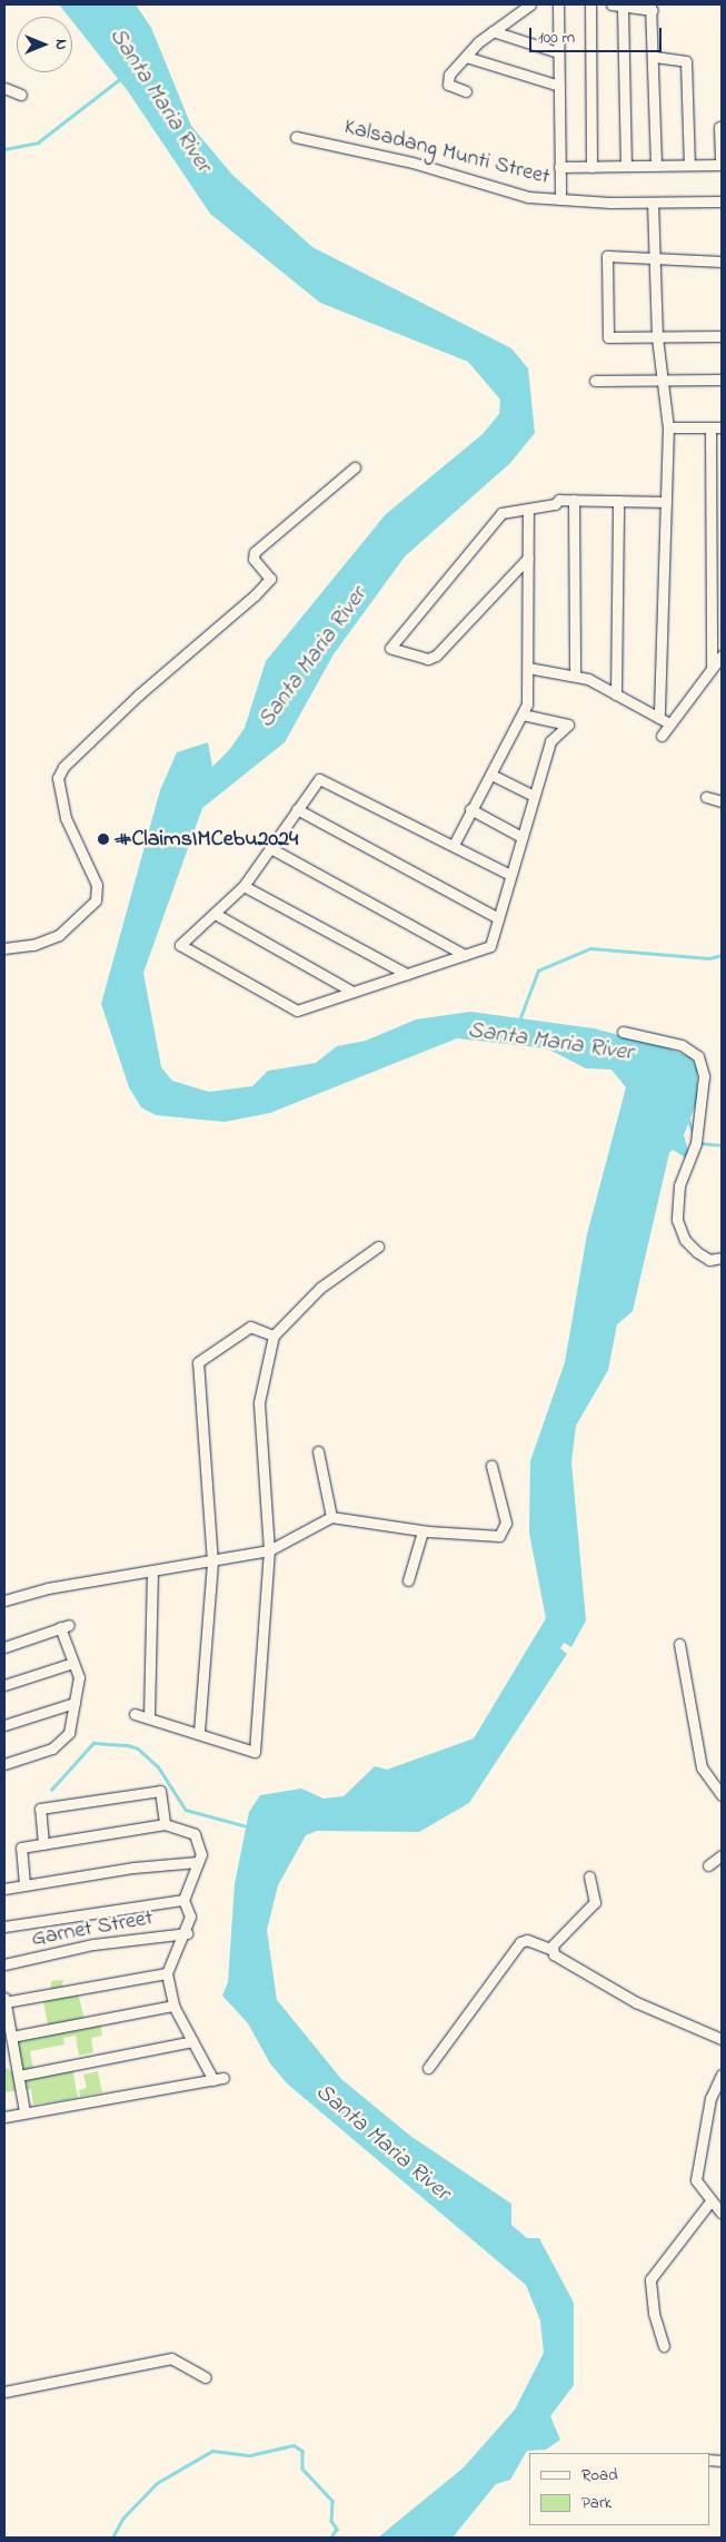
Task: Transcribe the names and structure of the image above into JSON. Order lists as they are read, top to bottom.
{
  "streets": {
    "street": ["Kalsadang Munti Street", "Garnet Street"]
  },
  "water": ["Santa Maria River"],
  "places": ["#ClaimsIMCebu2024"],
  "legend": ["Road", "Park"],
  "scale_bar": "100 m",
  "north": "right"
}
